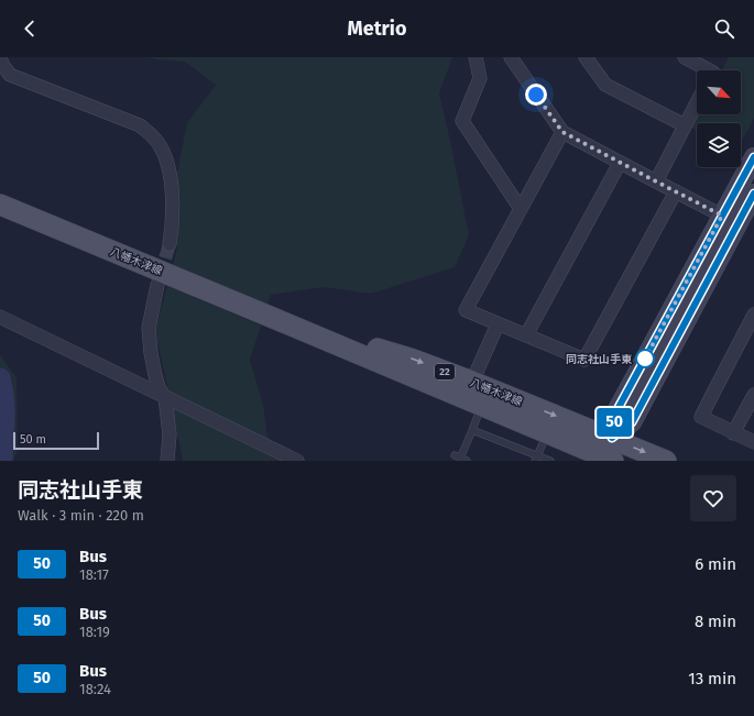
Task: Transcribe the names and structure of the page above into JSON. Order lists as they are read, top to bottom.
{
  "streets": {
    "main road": ["八幡木津線", "22"]
  },
  "places": ["同志社山手東"],
  "lines": ["bus line 50"],
  "scale_bar": "50 m",
  "north": "bottom right",
  "page": {
    "header": "Metrio",
    "on_map": "50",
    "scale": "50 m",
    "heading": ["同志社山手東", "Walk · 3 min · 220 m"],
    "list": [
      {
        "mark": "50",
        "name": "Bus",
        "note": "18:17",
        "value": "6 min"
      },
      {
        "mark": "50",
        "name": "Bus",
        "note": "18:19",
        "value": "8 min"
      },
      {
        "mark": "50",
        "name": "Bus",
        "note": "18:24",
        "value": "13 min"
      }
    ]
  }
}
